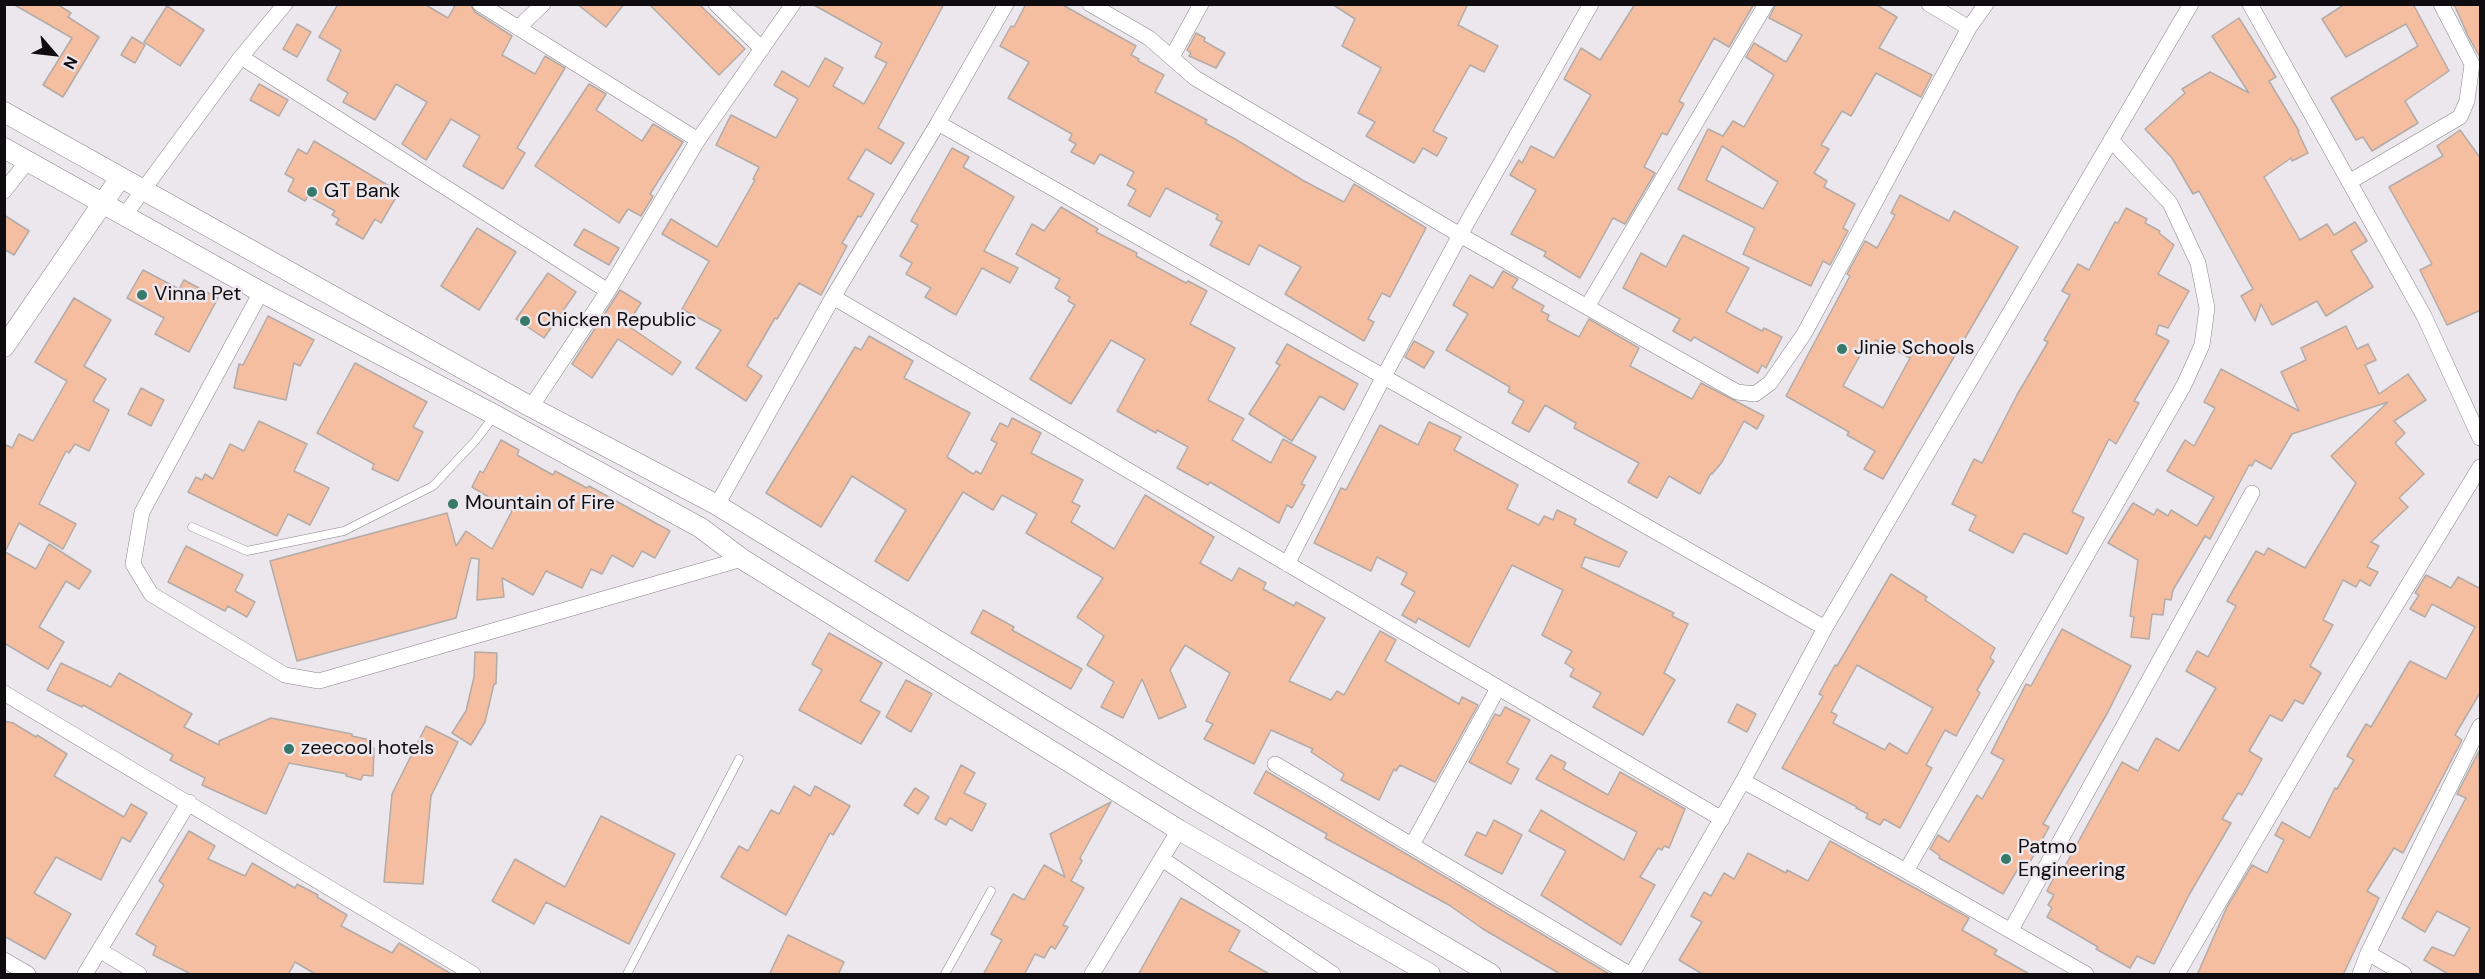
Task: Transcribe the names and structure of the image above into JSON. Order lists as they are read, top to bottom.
{
  "places": [
    "GT Bank",
    "Vinna Pet",
    "Chicken Republic",
    "Jinie Schools",
    "Mountain of Fire",
    "zeecool hotels",
    "Patmo Engineering"
  ],
  "north": "bottom right"
}
